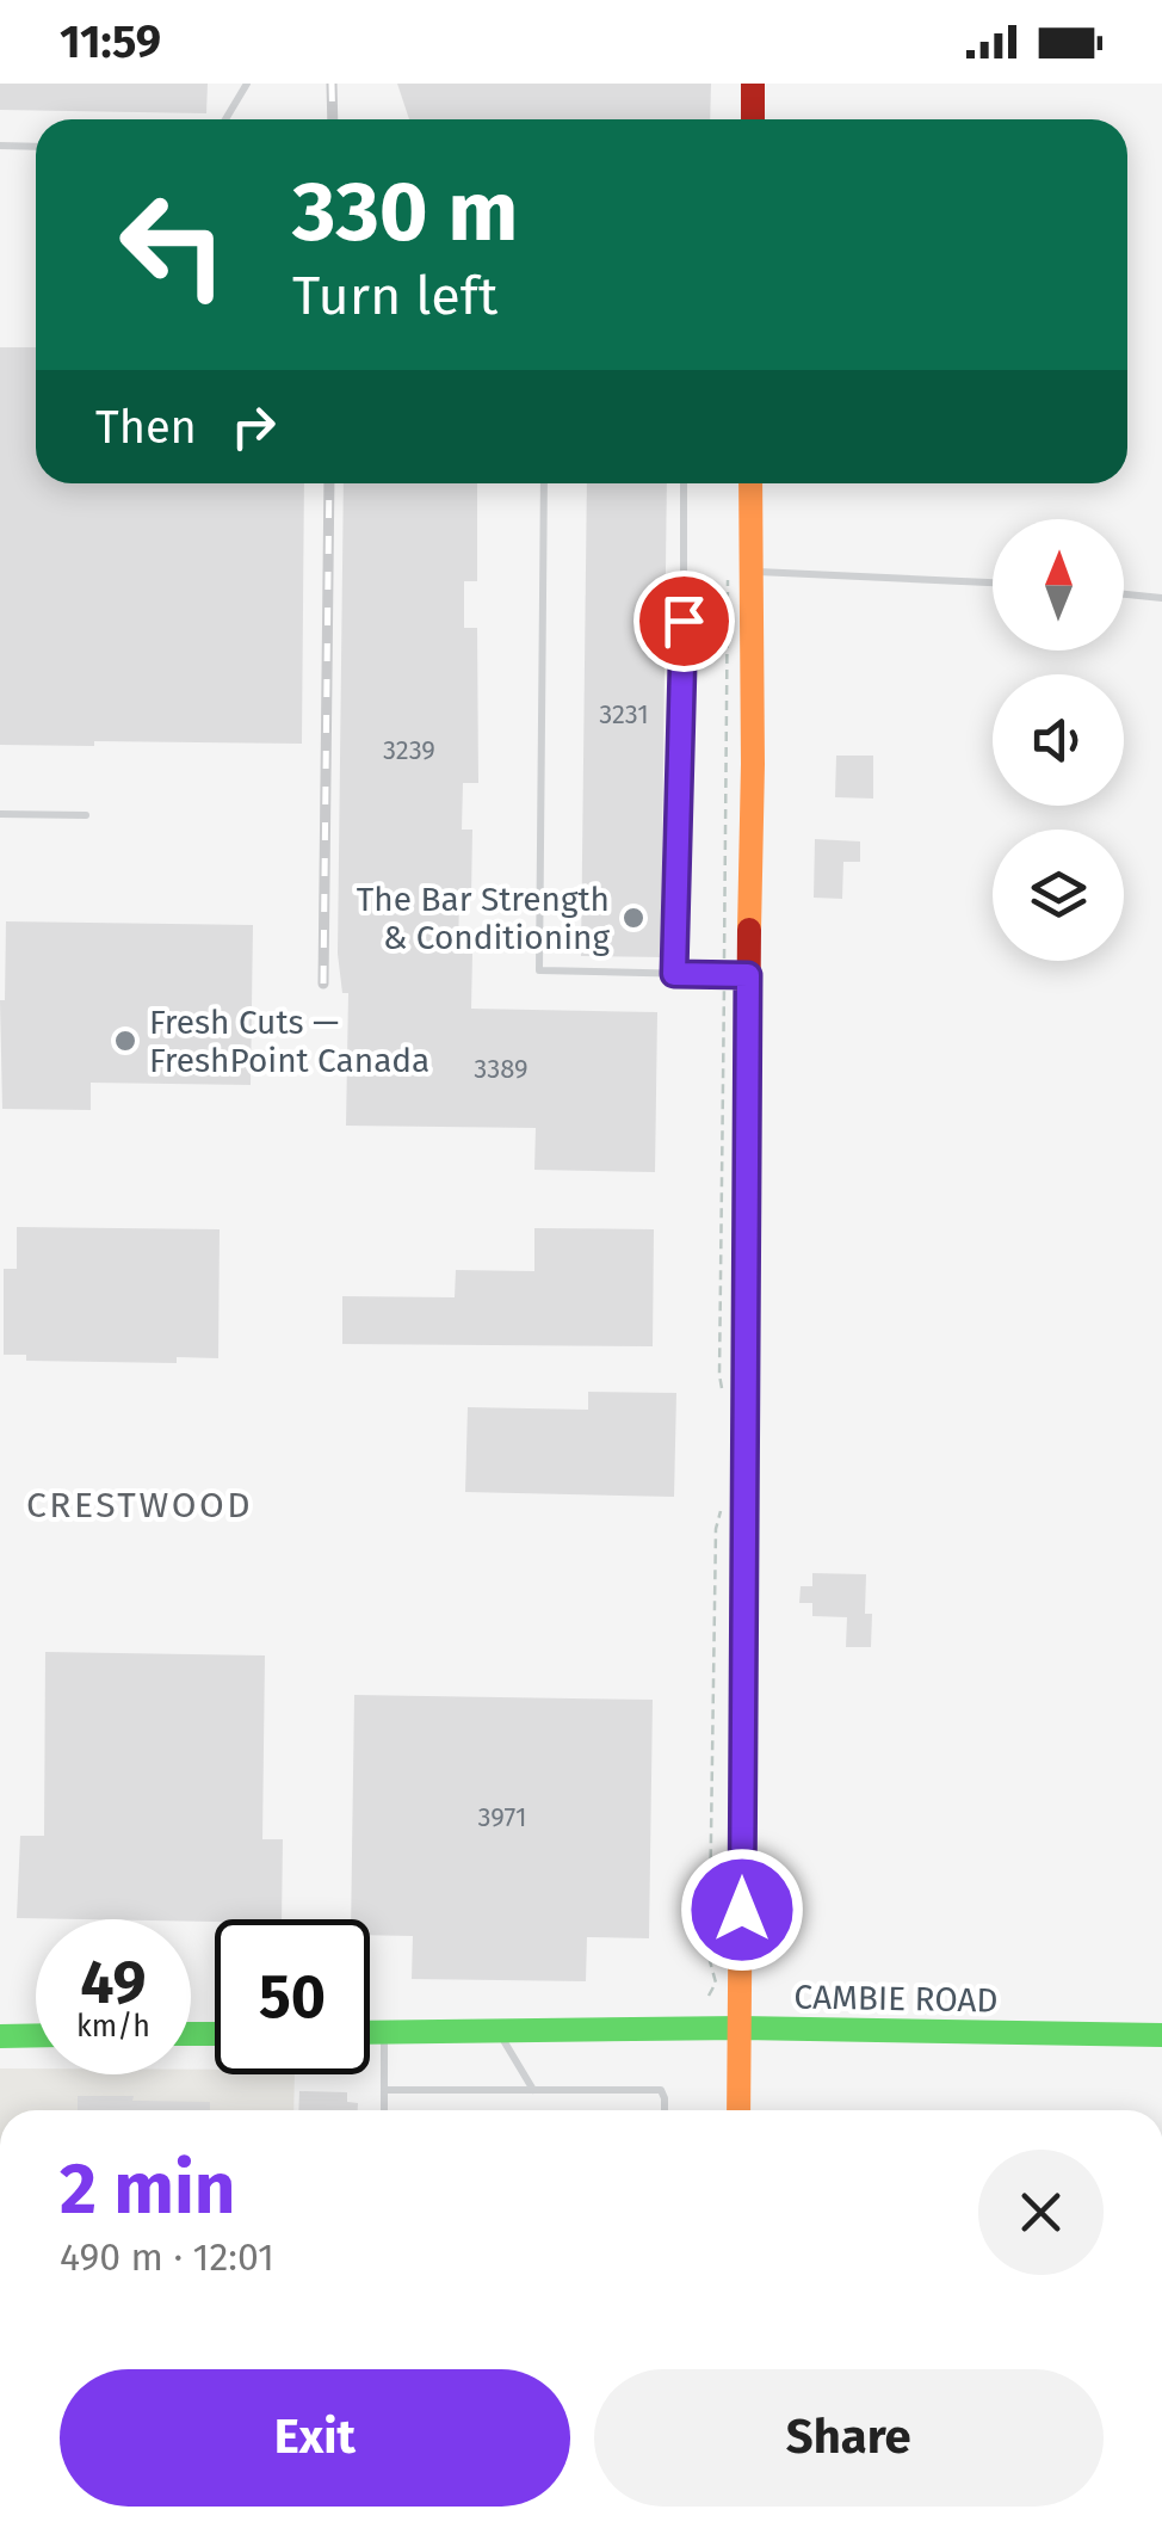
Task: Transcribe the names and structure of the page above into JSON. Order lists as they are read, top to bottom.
{
  "streets": {
    "main road": ["CAMBIE ROAD"]
  },
  "districts": ["CRESTWOOD"],
  "places": ["The Bar Strength & Conditioning", "Fresh Cuts — FreshPoint Canada"],
  "house_numbers": [
    "3231",
    "3239",
    "3389",
    "3971"
  ],
  "north": "top",
  "page": {
    "status": "11:59",
    "turn": ["330 m", "Turn left"],
    "then": "Then",
    "speed": "49 km/h",
    "limit": "50",
    "heading": ["2 min", "490 m · 12:01"],
    "buttons": ["Exit", "Share"]
  }
}
